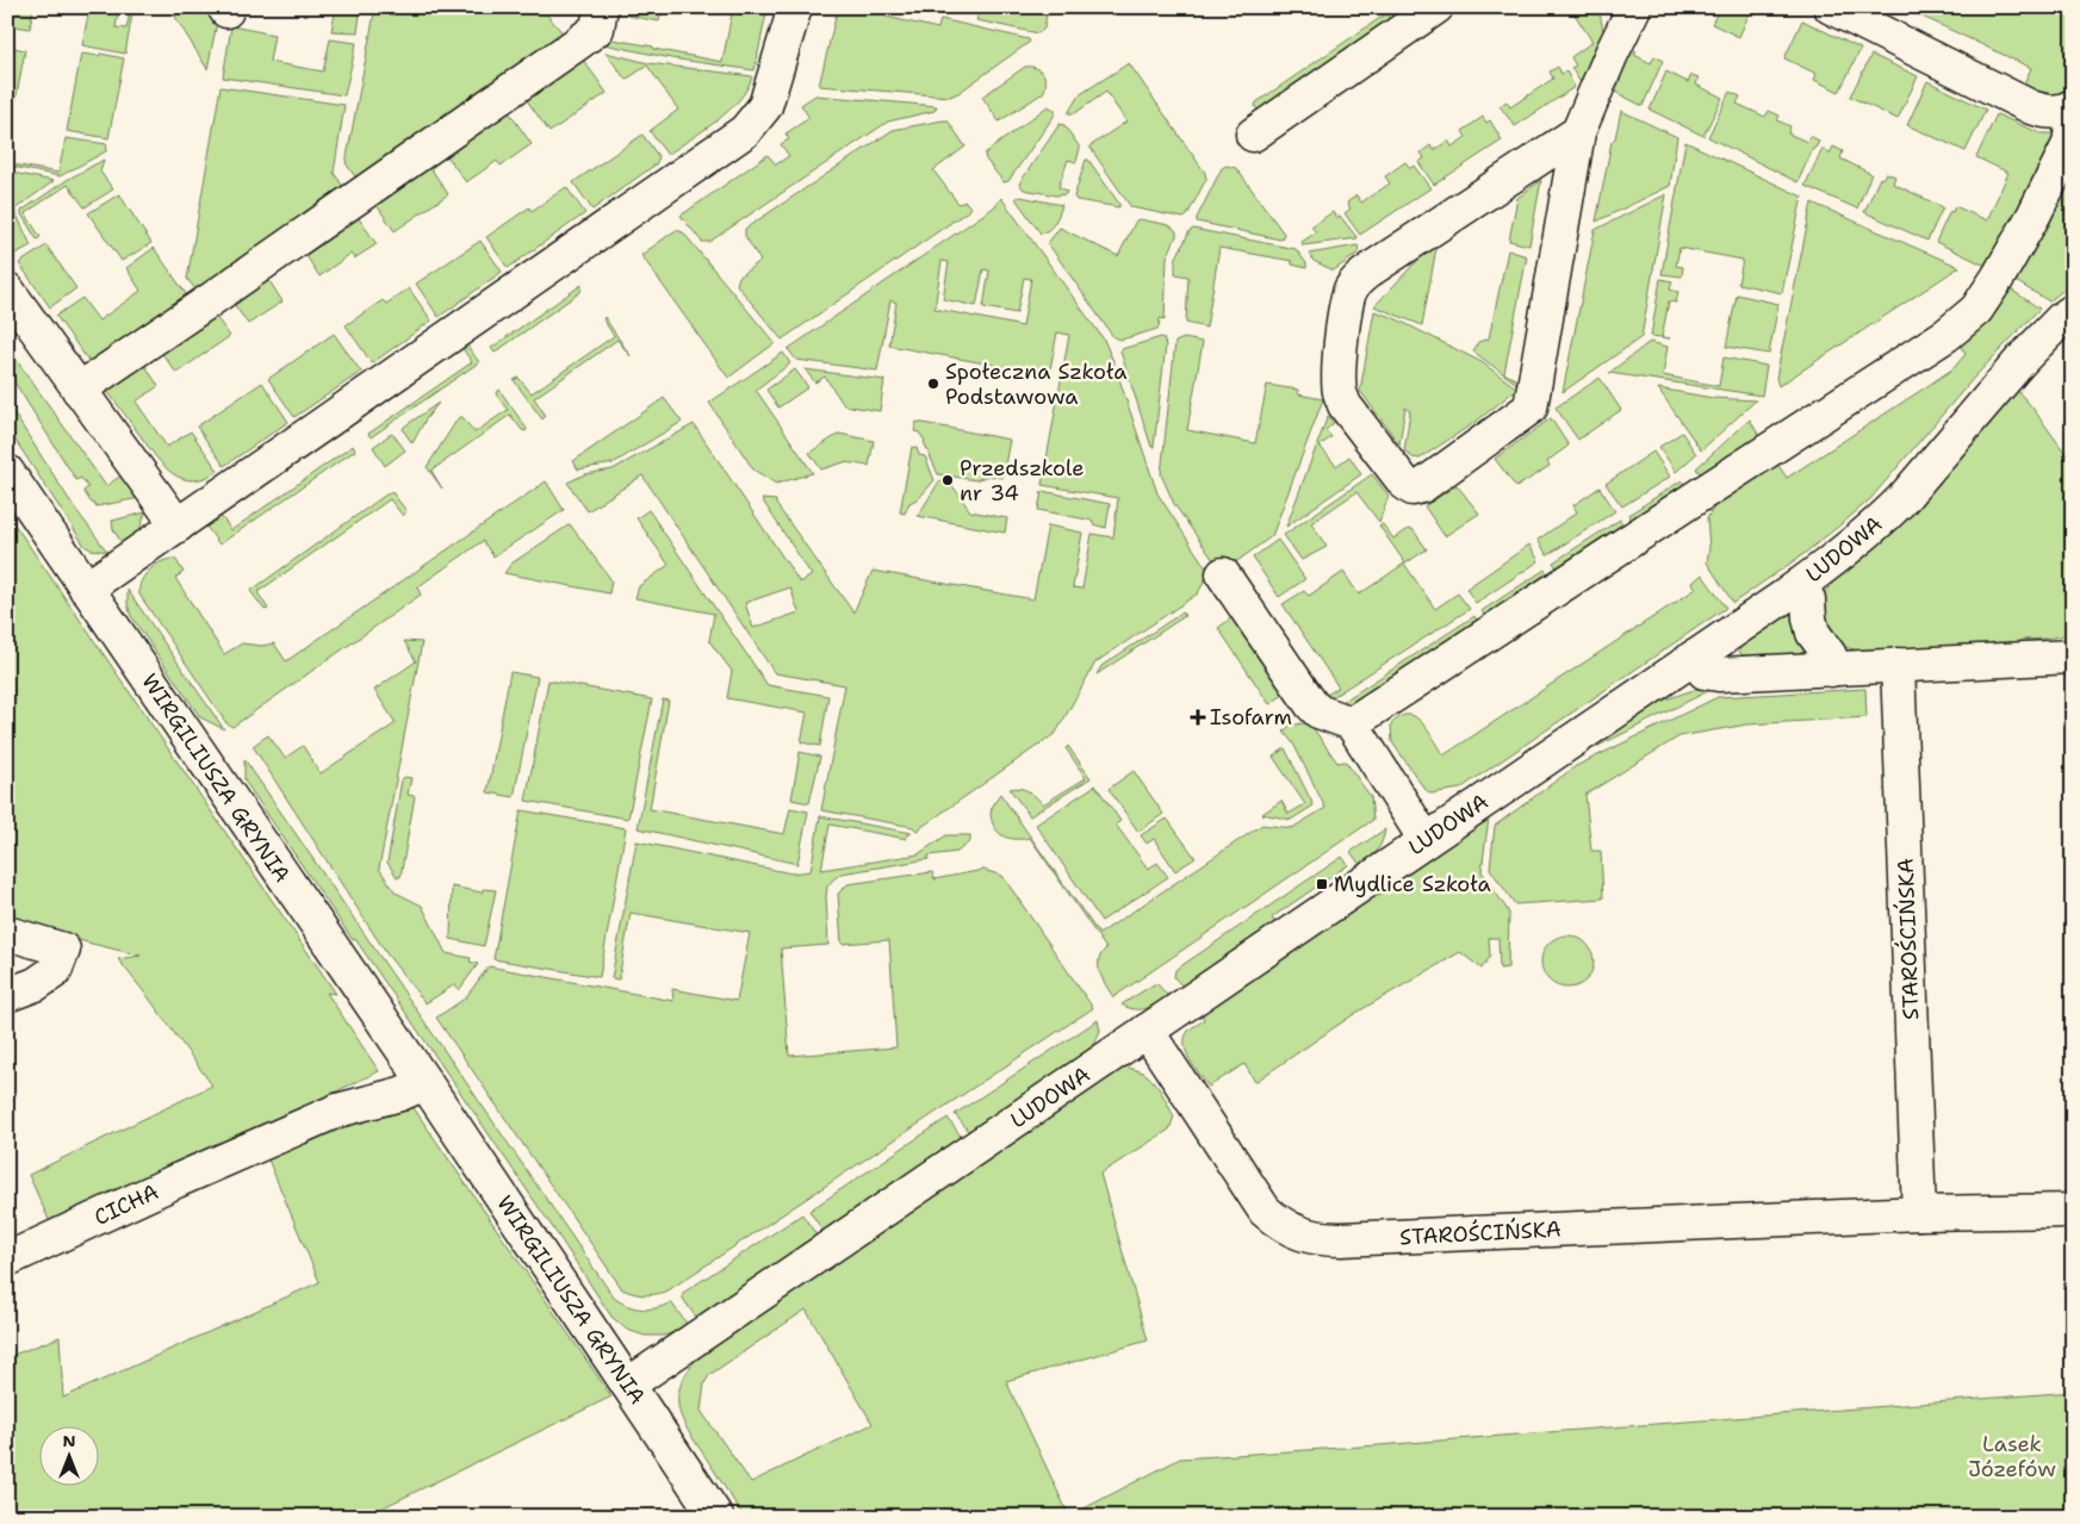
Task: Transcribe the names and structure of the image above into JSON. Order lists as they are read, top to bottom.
{
  "streets": {
    "street": [
      "LUDOWA",
      "WIRGILIUSZA GRYNIA",
      "STAROŚCIŃSKA",
      "CICHA"
    ]
  },
  "crossings": [
    ["LUDOWA", "WIRGILIUSZA GRYNIA"],
    ["LUDOWA", "STAROŚCIŃSKA"],
    ["WIRGILIUSZA GRYNIA", "CICHA"]
  ],
  "parks": ["Lasek Józefów"],
  "places": {
    "other": ["Społeczna Szkoła Podstawowa", "Przedszkole nr 34"],
    "health": ["Isofarm"],
    "transit": ["Mydlice Szkoła"]
  },
  "north": "top"
}
